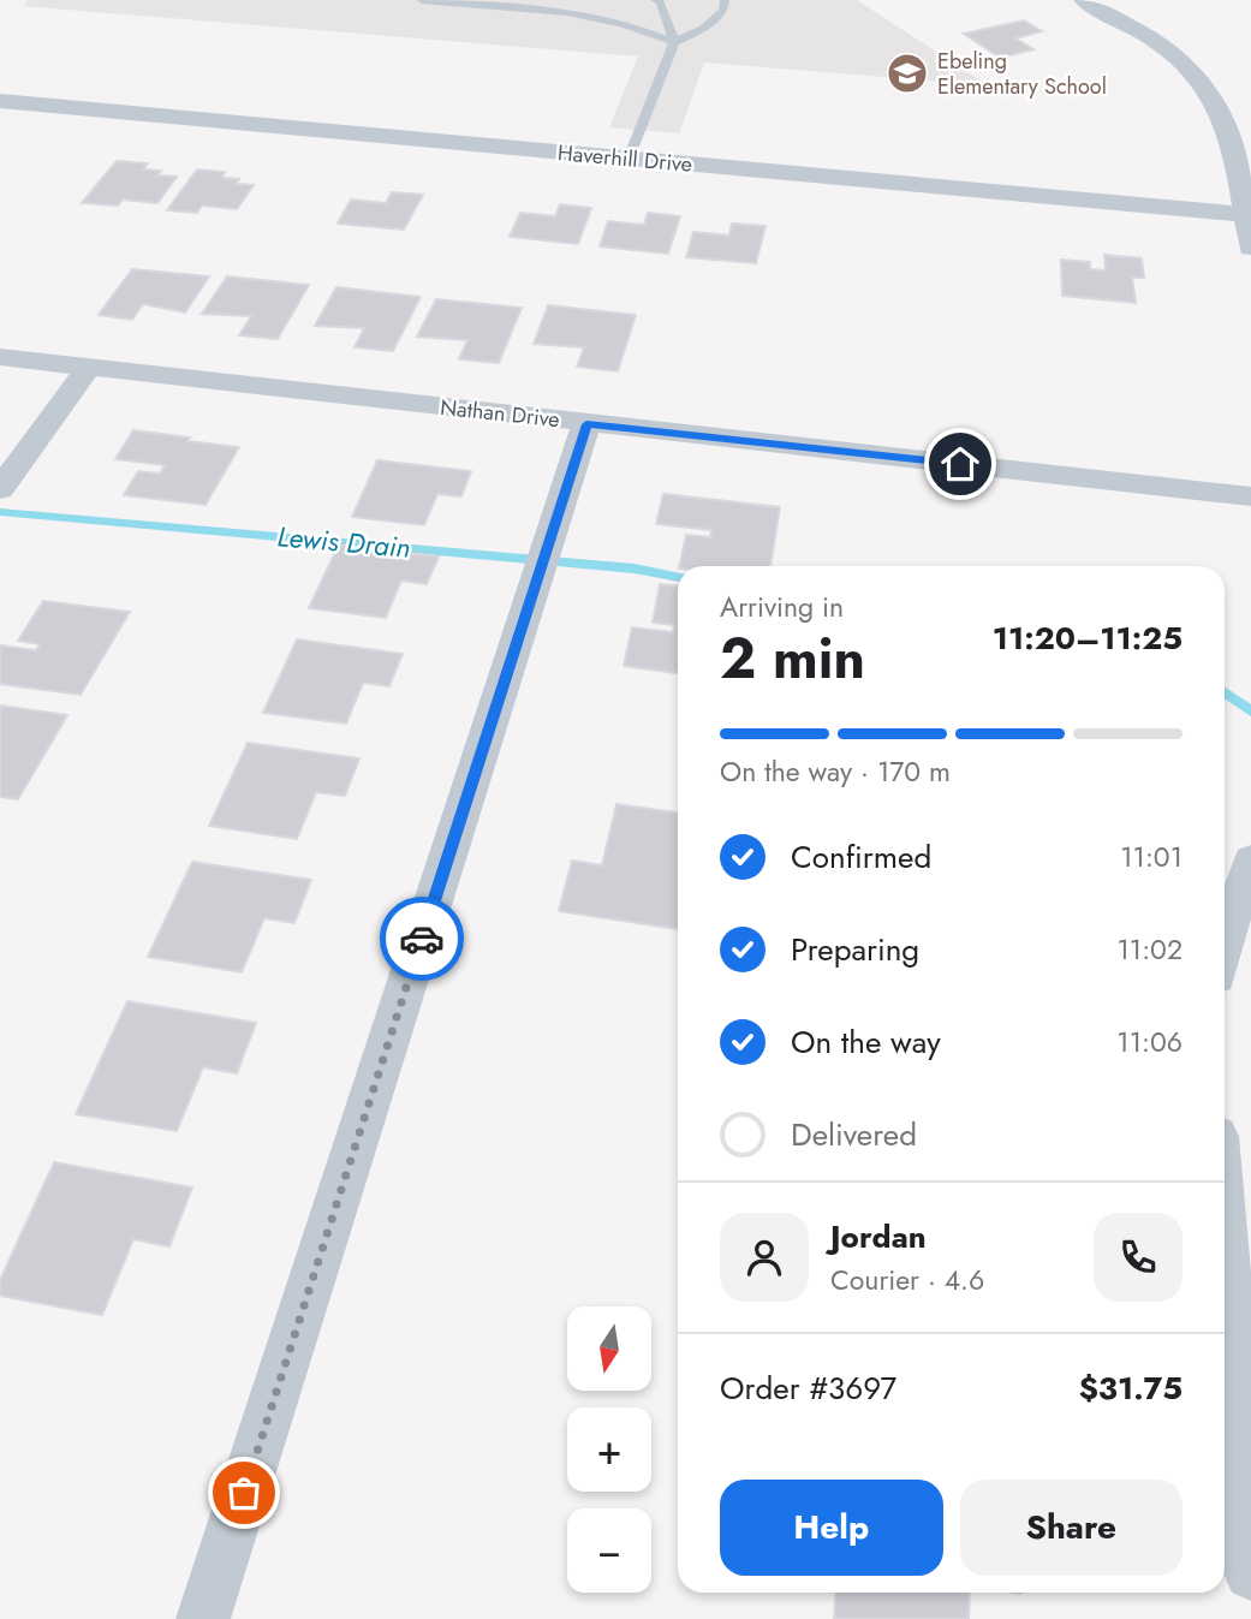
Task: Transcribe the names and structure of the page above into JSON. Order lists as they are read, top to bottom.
{
  "streets": {
    "street": ["Haverhill Drive", "Nathan Drive"]
  },
  "water": ["Lewis Drain"],
  "places": {
    "school or university": ["Ebeling Elementary School"]
  },
  "north": "bottom",
  "page": {
    "heading": ["2 min", "Arriving in", "11:20–11:25"],
    "panel": [
      "Jordan",
      "Courier · 4.6",
      "Order #3697",
      "$31.75"
    ],
    "bar": "On the way · 170 m",
    "list": [
      ["Confirmed", "11:01"],
      ["Preparing", "11:02"],
      ["On the way", "11:06"],
      "Delivered"
    ],
    "map_buttons": ["+", "−"],
    "buttons": ["Help", "Share"]
  }
}
